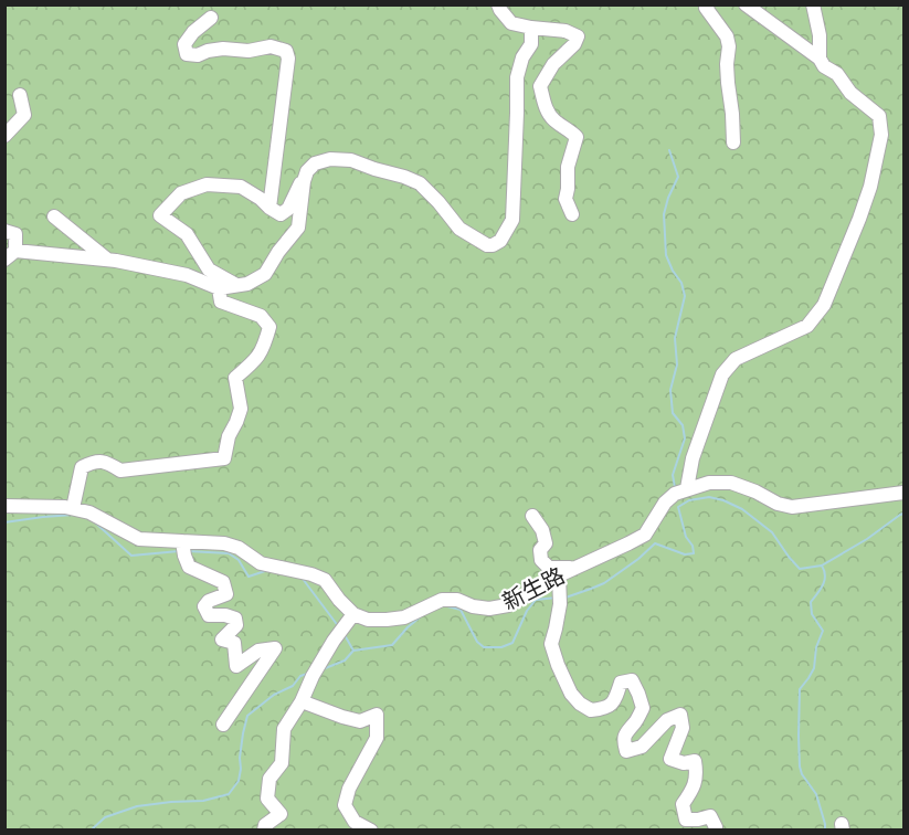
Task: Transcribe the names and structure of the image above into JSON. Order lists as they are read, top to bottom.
{
  "streets": {
    "street": ["新生路"]
  }
}
